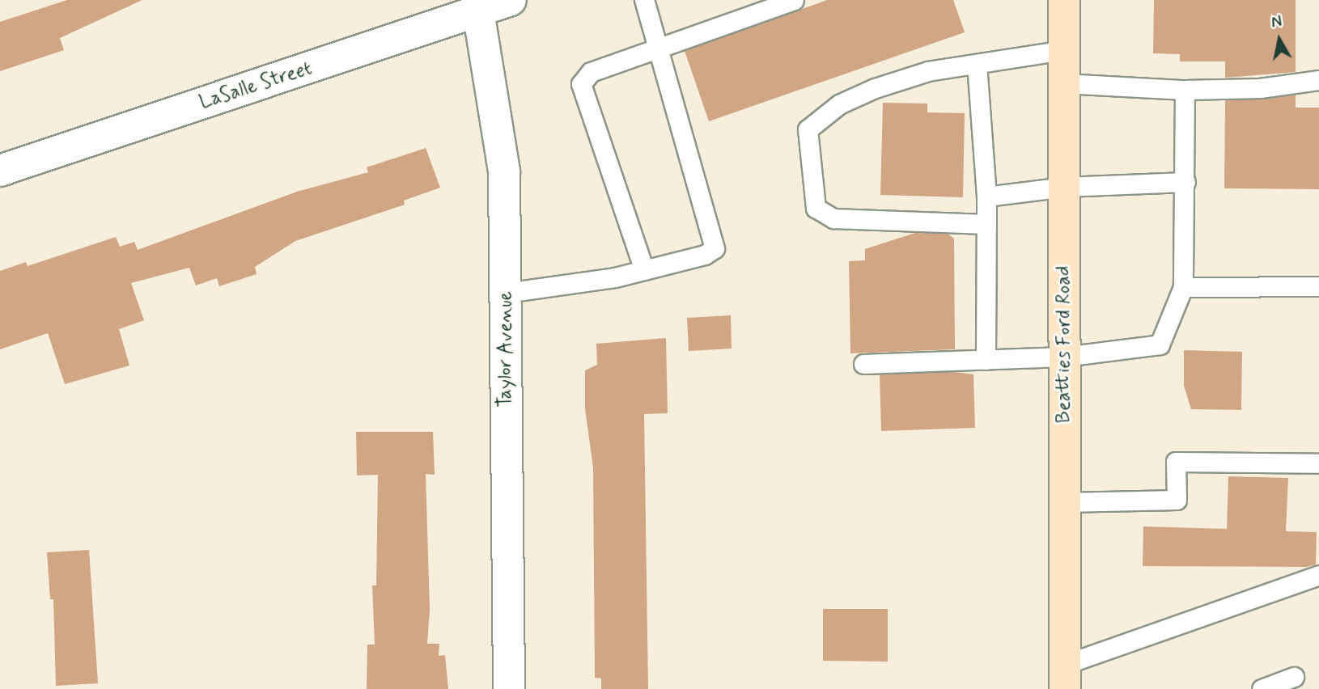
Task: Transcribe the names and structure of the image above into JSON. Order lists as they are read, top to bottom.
{
  "streets": {
    "main road": ["Beatties Ford Road"],
    "street": ["LaSalle Street", "Taylor Avenue"]
  },
  "crossings": [
    ["LaSalle Street", "Taylor Avenue"]
  ],
  "north": "top"
}
